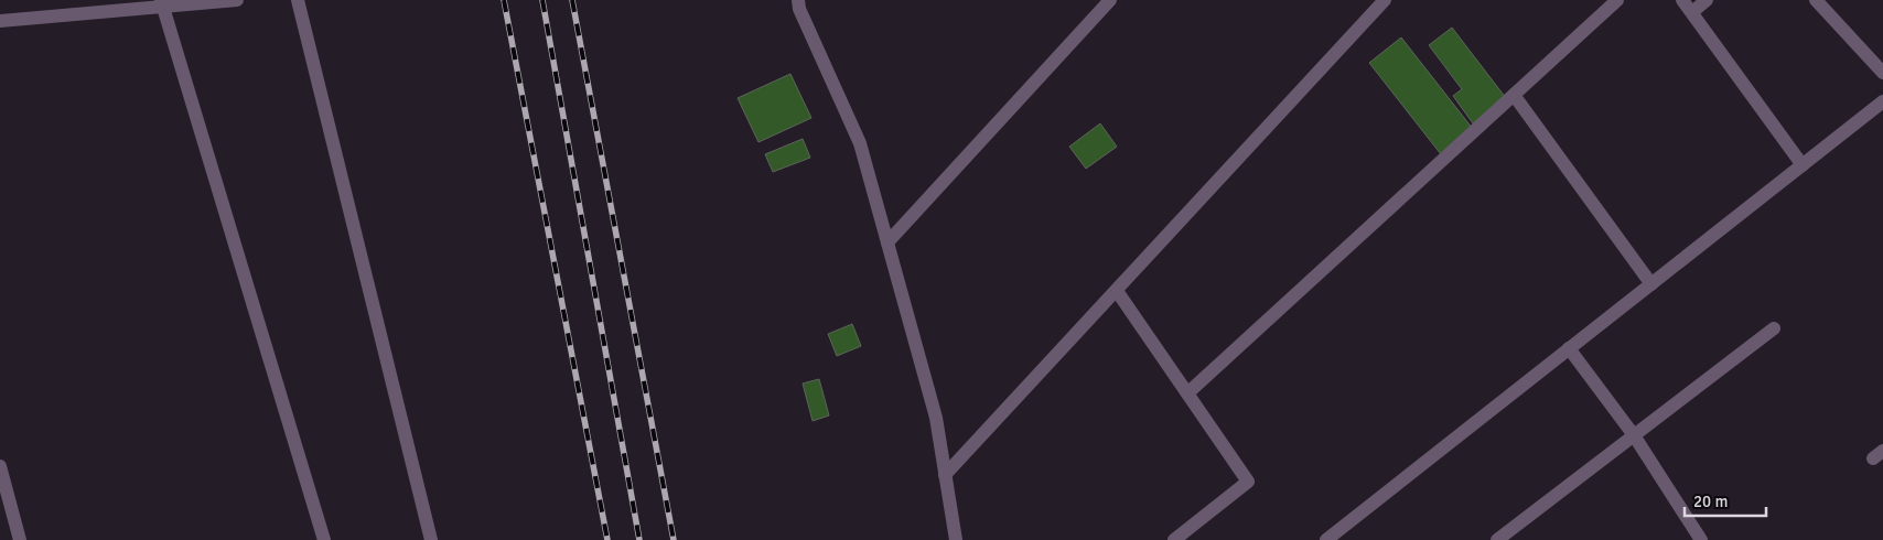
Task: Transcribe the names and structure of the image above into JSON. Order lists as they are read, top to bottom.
{
  "scale_bar": "20 m"
}
